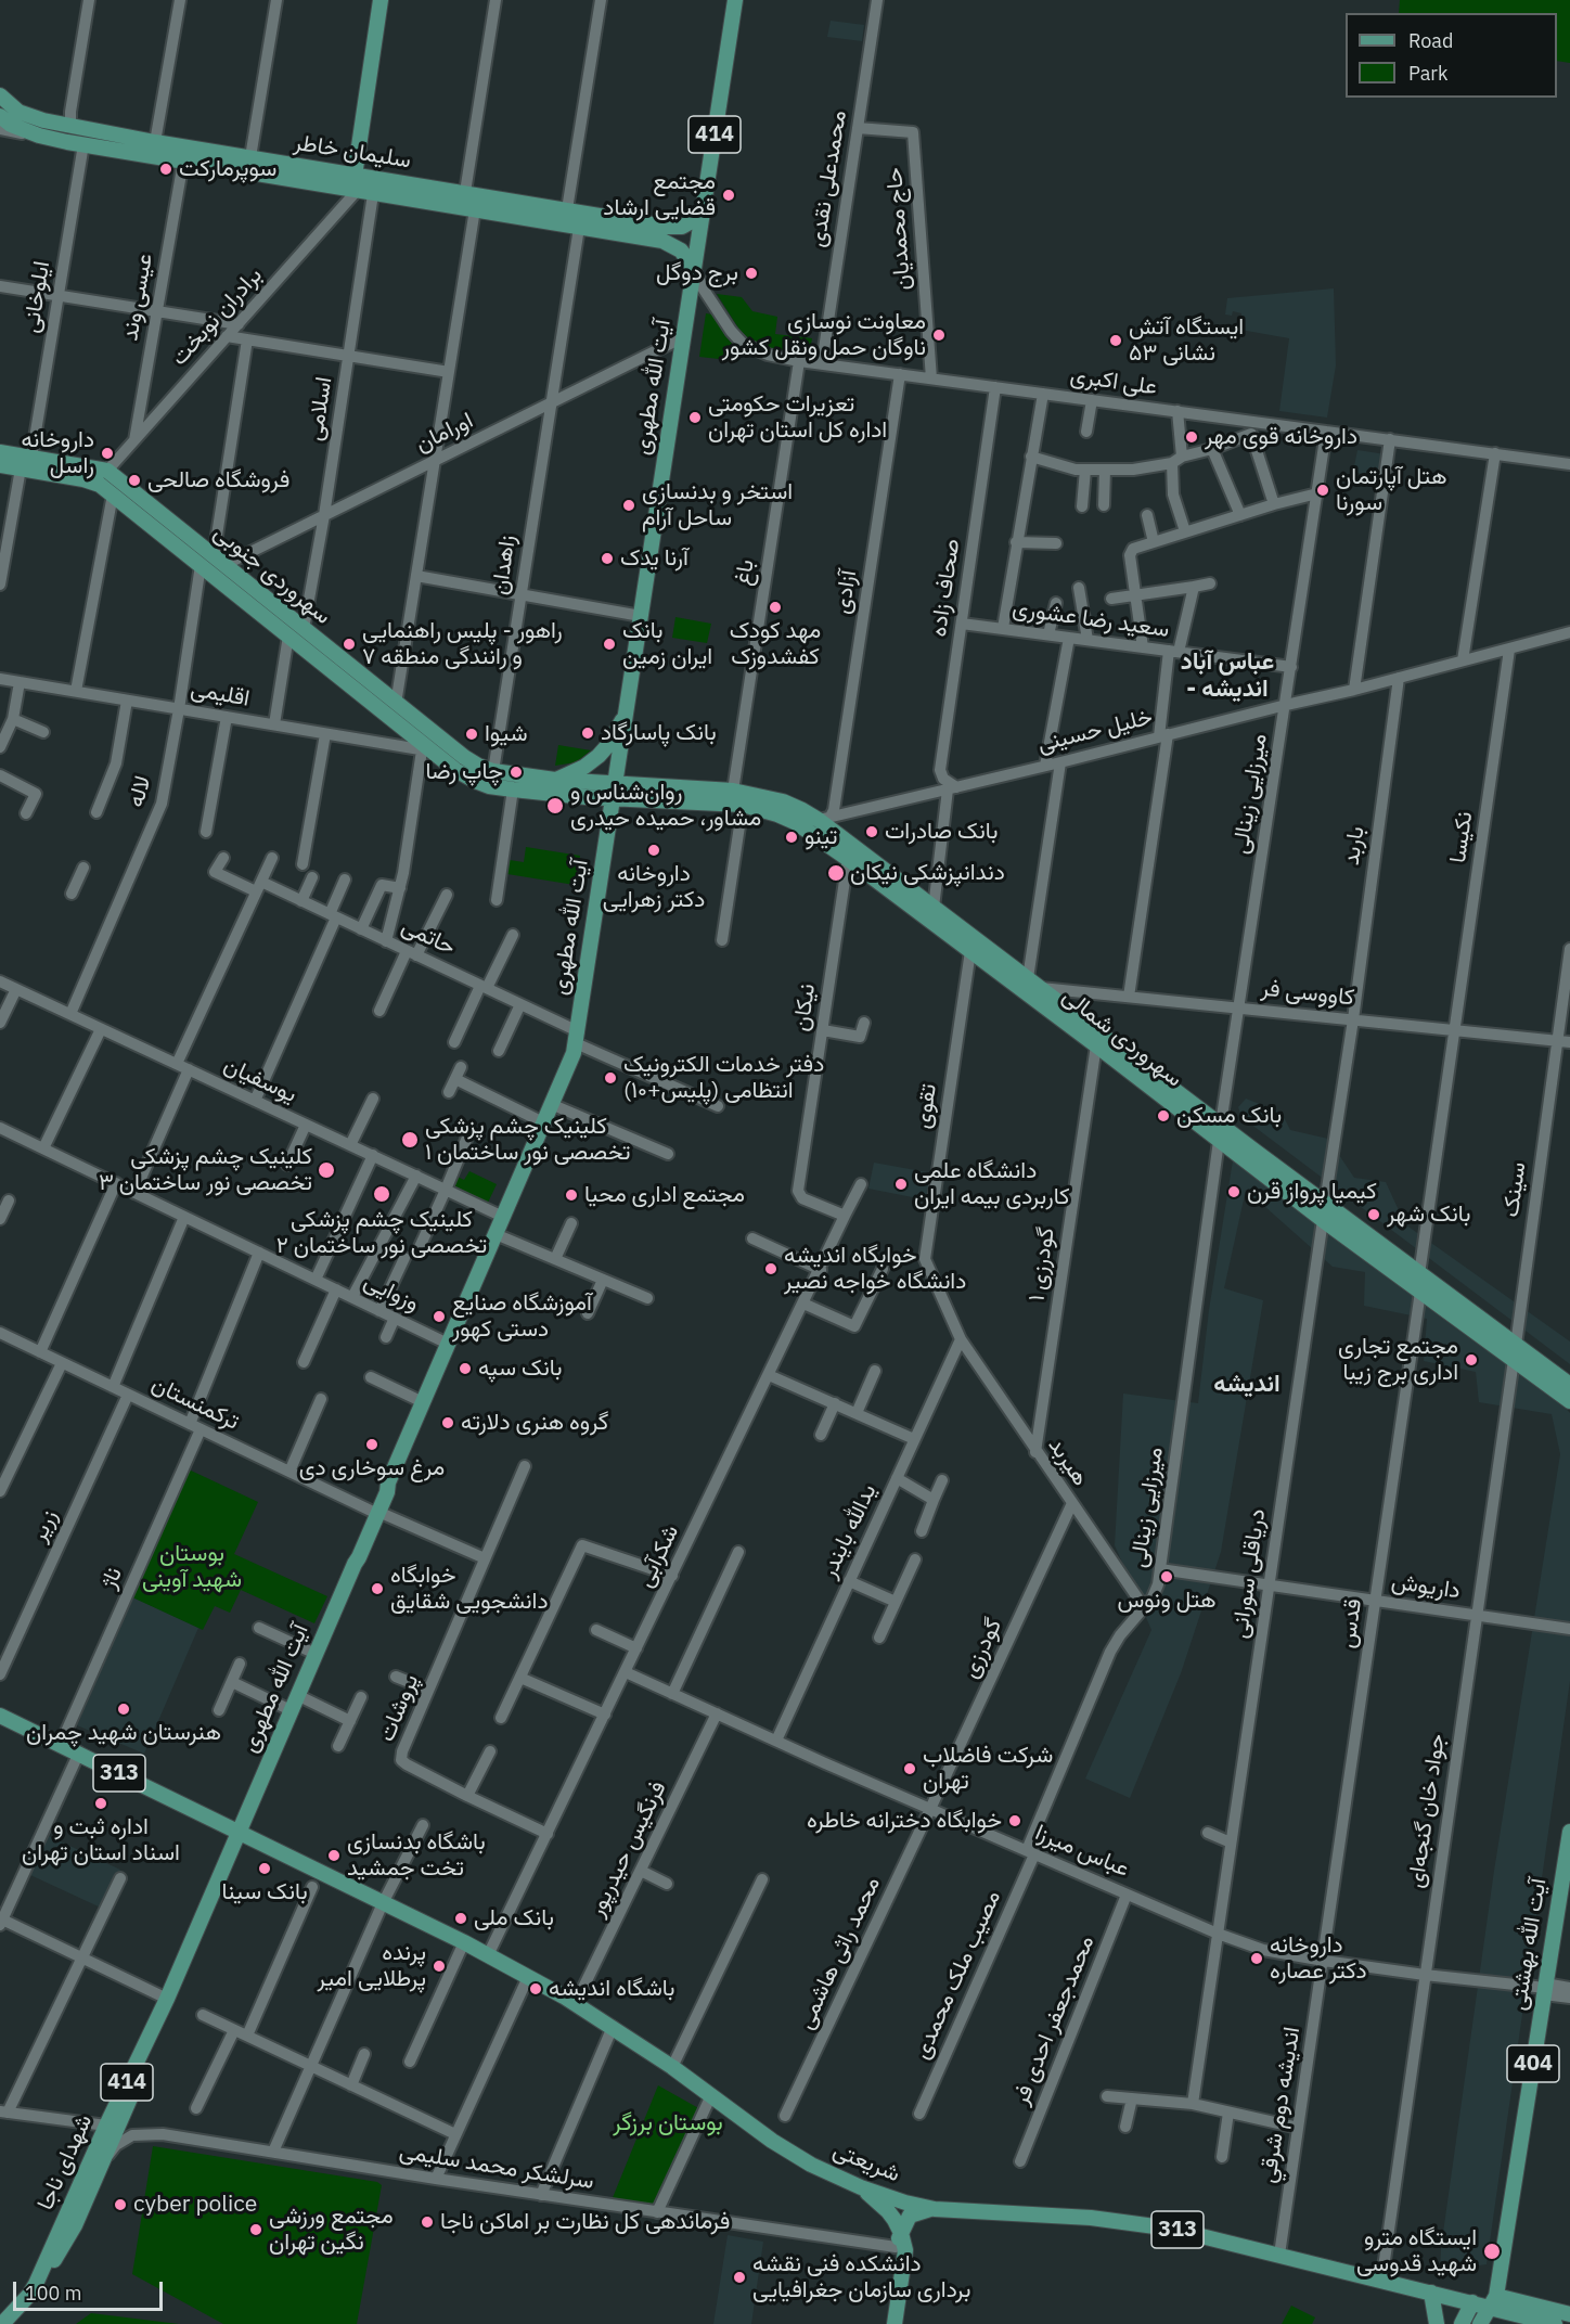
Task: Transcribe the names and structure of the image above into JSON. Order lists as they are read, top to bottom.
{
  "streets": {
    "main road": [
      "414",
      "سلیمان خاطر",
      "آیت الله مطهری",
      "سهروردی جنوبی",
      "سهروردی شمالی",
      "313",
      "آیت الله بهشتی",
      "404",
      "شهدای ناجا",
      "شریعتی"
    ],
    "street": [
      "محمدعلی نقدی",
      "حاج محمدیان",
      "ایلوخانی",
      "عیسی وند",
      "برادران نوبخت",
      "علی‌ اکبری",
      "اسلامی",
      "اورامان",
      "زاهدان",
      "باغ",
      "صحاف زاده",
      "آزادی",
      "سعید رضا عشوری",
      "اقلیمی",
      "خلیل حسینی",
      "لاله",
      "میرزایی زینالی",
      "نکیسا",
      "باربد",
      "حاتمی",
      "کاووسی فر",
      "نیکان",
      "یوسفیان",
      "تقوی",
      "سینک",
      "گودرزی ۱",
      "وزوایی",
      "ترکمنستان",
      "هیربد",
      "زریر",
      "یدالله بایندر",
      "شکرآبی",
      "دریاقلی سورانی",
      "ناژ",
      "داریوش",
      "قدس",
      "گودرزی",
      "پروشات",
      "جواد خان گنجه‌ای",
      "فرنگیس حیدرپور",
      "عباس میرزا",
      "محمد راثی هاشمی",
      "مصیب ملک محمدی",
      "محمدجعفر احدی فر",
      "انديشه دوم شرقي",
      "سرلشکر محمد سلیمی"
    ]
  },
  "crossings": [
    ["414", "سلیمان خاطر"],
    ["414", "علی‌ اکبری"],
    ["414", "آیت الله مطهری"],
    ["سلیمان خاطر", "ایلوخانی"],
    ["سلیمان خاطر", "عیسی وند"],
    ["سلیمان خاطر", "برادران نوبخت"],
    ["سلیمان خاطر", "علی‌ اکبری"],
    ["سلیمان خاطر", "آیت الله مطهری"],
    ["سلیمان خاطر", "اسلامی"],
    ["سلیمان خاطر", "زاهدان"],
    ["محمدعلی نقدی", "حاج محمدیان"],
    ["محمدعلی نقدی", "علی‌ اکبری"],
    ["حاج محمدیان", "علی‌ اکبری"],
    ["ایلوخانی", "سهروردی جنوبی"],
    ["عیسی وند", "برادران نوبخت"],
    ["برادران نوبخت", "سهروردی جنوبی"],
    ["علی‌ اکبری", "آیت الله مطهری"],
    ["علی‌ اکبری", "باغ"],
    ["علی‌ اکبری", "صحاف زاده"],
    ["علی‌ اکبری", "آزادی"],
    ["علی‌ اکبری", "میرزایی زینالی"],
    ["آیت الله مطهری", "اورامان"],
    ["آیت الله مطهری", "سهروردی جنوبی"],
    ["آیت الله مطهری", "حاتمی"],
    ["آیت الله مطهری", "سهروردی شمالی"],
    ["آیت الله مطهری", "یوسفیان"],
    ["آیت الله مطهری", "وزوایی"],
    ["آیت الله مطهری", "ترکمنستان"],
    ["آیت الله مطهری", "313"],
    ["آیت الله مطهری", "شهدای ناجا"],
    ["آیت الله مطهری", "شریعتی"],
    ["اسلامی", "اورامان"],
    ["اسلامی", "سهروردی جنوبی"],
    ["اورامان", "زاهدان"],
    ["اورامان", "سهروردی جنوبی"],
    ["زاهدان", "سهروردی جنوبی"],
    ["باغ", "سهروردی شمالی"],
    ["سهروردی جنوبی", "اقلیمی"],
    ["سهروردی جنوبی", "لاله"],
    ["سهروردی جنوبی", "سهروردی شمالی"],
    ["صحاف زاده", "سعید رضا عشوری"],
    ["آزادی", "خلیل حسینی"],
    ["آزادی", "سهروردی شمالی"],
    ["سعید رضا عشوری", "میرزایی زینالی"],
    ["اقلیمی", "لاله"],
    ["خلیل حسینی", "میرزایی زینالی"],
    ["خلیل حسینی", "نکیسا"],
    ["خلیل حسینی", "باربد"],
    ["خلیل حسینی", "سهروردی شمالی"],
    ["لاله", "یوسفیان"],
    ["میرزایی زینالی", "کاووسی فر"],
    ["میرزایی زینالی", "سهروردی شمالی"],
    ["میرزایی زینالی", "هیربد"],
    ["میرزایی زینالی", "داریوش"],
    ["میرزایی زینالی", "عباس میرزا"],
    ["میرزایی زینالی", "مصیب ملک محمدی"],
    ["نکیسا", "کاووسی فر"],
    ["نکیسا", "سهروردی شمالی"],
    ["باربد", "کاووسی فر"],
    ["باربد", "سهروردی شمالی"],
    ["کاووسی فر", "سهروردی شمالی"],
    ["کاووسی فر", "سینک"],
    ["نیکان", "سهروردی شمالی"],
    ["نیکان", "شکرآبی"],
    ["سهروردی شمالی", "تقوی"],
    ["سهروردی شمالی", "سینک"],
    ["سهروردی شمالی", "گودرزی ۱"],
    ["سهروردی شمالی", "دریاقلی سورانی"],
    ["سهروردی شمالی", "قدس"],
    ["سهروردی شمالی", "جواد خان گنجه‌ای"],
    ["تقوی", "هیربد"],
    ["تقوی", "یدالله بایندر"],
    ["سینک", "جواد خان گنجه‌ای"],
    ["گودرزی ۱", "هیربد"],
    ["وزوایی", "ناژ"],
    ["ترکمنستان", "زریر"],
    ["ترکمنستان", "ناژ"],
    ["هیربد", "یدالله بایندر"],
    ["هیربد", "گودرزی"],
    ["یدالله بایندر", "عباس میرزا"],
    ["شکرآبی", "پروشات"],
    ["شکرآبی", "عباس میرزا"],
    ["شکرآبی", "شریعتی"],
    ["دریاقلی سورانی", "داریوش"],
    ["دریاقلی سورانی", "عباس میرزا"],
    ["ناژ", "313"],
    ["داریوش", "قدس"],
    ["داریوش", "جواد خان گنجه‌ای"],
    ["قدس", "عباس میرزا"],
    ["قدس", "انديشه دوم شرقي"],
    ["گودرزی", "عباس میرزا"],
    ["گودرزی", "محمد راثی هاشمی"],
    ["313", "شهدای ناجا"],
    ["313", "شریعتی"],
    ["جواد خان گنجه‌ای", "عباس میرزا"],
    ["جواد خان گنجه‌ای", "شریعتی"],
    ["فرنگیس حیدرپور", "عباس میرزا"],
    ["فرنگیس حیدرپور", "شریعتی"],
    ["عباس میرزا", "آیت الله بهشتی"],
    ["عباس میرزا", "محمد راثی هاشمی"],
    ["عباس میرزا", "مصیب ملک محمدی"],
    ["عباس میرزا", "محمدجعفر احدی فر"],
    ["عباس میرزا", "انديشه دوم شرقي"],
    ["آیت الله بهشتی", "شریعتی"],
    ["انديشه دوم شرقي", "شریعتی"],
    ["شهدای ناجا", "شریعتی"]
  ],
  "districts": ["عباس آباد - اندیشه", "اندیشه"],
  "parks": ["بوستان شهید آوینی", "بوستان برزگر"],
  "places": [
    "سوپرمارکت",
    "مجتمع قضایی ارشاد",
    "برج دوگل",
    "معاونت نوسازی ناوگان حمل ونقل کشور",
    "ایستگاه آتش نشانی ۵۳",
    "تعزیرات حکومتی اداره کل استان تهران",
    "داروخانه قوی مهر",
    "داروخانه راسل",
    "فروشگاه صالحی",
    "هتل آپارتمان سورنا",
    "استخر و بدنسازی ساحل آرام",
    "آرنا یدک",
    "مهد کودک کفشدوزک",
    "راهور - پلیس راهنمایی و رانندگی منطقه ۷",
    "بانک ایران زمین",
    "بانک پاسارگاد",
    "شیوا",
    "چاپ رضا",
    "روان‌شناس و مشاور، حمیده حیدری",
    "بانک صادرات",
    "تینو",
    "داروخانه دکتر زهرایی",
    "دندانپزشکی نیکان",
    "دفتر خدمات الکترونیک انتظامی (پلیس+۱۰)",
    "بانک مسکن",
    "کلینیک چشم پزشکی تخصصی نور ساختمان ۱",
    "کلینیک چشم پزشکی تخصصی نور ساختمان ۳",
    "دانشگاه علمی کاربردی بیمه ایران",
    "کیمیا پرواز قرن",
    "کلینیک چشم پزشکی تخصصی نور ساختمان ۲",
    "مجتمع اداری محیا",
    "بانک شهر",
    "خوابگاه اندیشه دانشگاه خواجه نصیر",
    "آموزشگاه صنایع دستی کهور",
    "مجتمع تجاری اداری برج زیبا",
    "بانک سپه",
    "گروه هنری دلارته",
    "مرغ سوخاری دی",
    "هتل ونوس",
    "خوابگاه دانشجویی شقایق",
    "هنرستان شهید چمران",
    "شرکت فاضلاب تهران",
    "اداره ثبت و اسناد استان تهران",
    "خوابگاه دخترانه خاطره",
    "باشگاه بدنسازى تخت جمشيد",
    "بانک سینا",
    "بانک ملی",
    "داروخانه دکتر عصاره",
    "پرنده پرطلایی امیر",
    "باشگاه اندیشه",
    "cyber police",
    "فرماندهی کل نظارت بر اماکن ناجا",
    "مجتمع ورزشی نگین تهران",
    "ایستگاه مترو شهید قدوسی",
    "دانشکده فنی نقشه برداری سازمان جغرافیایی"
  ],
  "legend": ["Road", "Park"],
  "scale_bar": "100 m"
}
